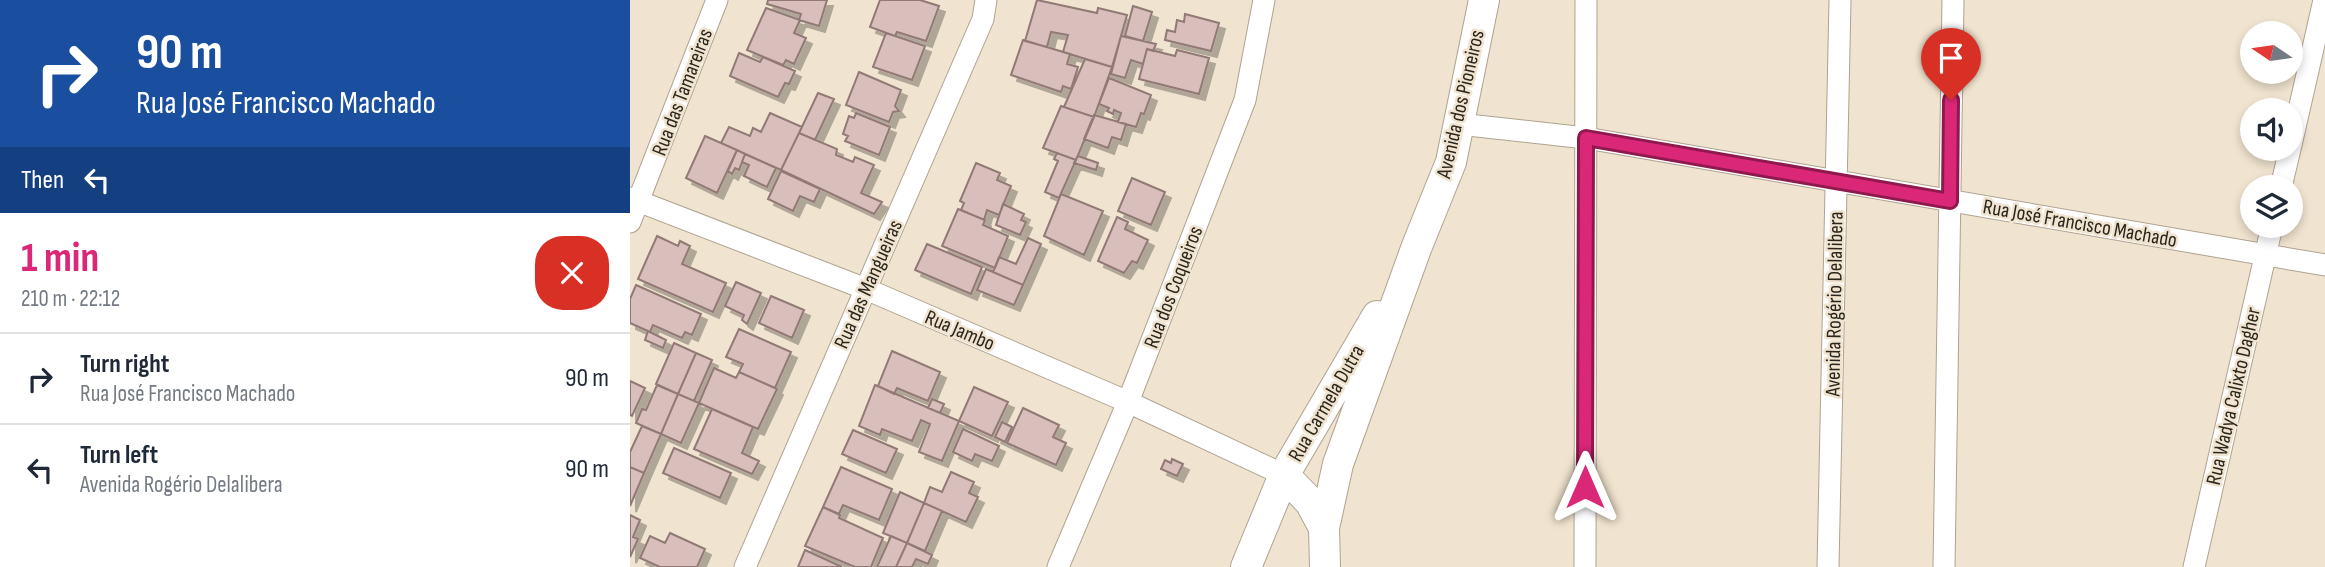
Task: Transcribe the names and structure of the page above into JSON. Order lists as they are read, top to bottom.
{
  "streets": {
    "main road": ["Avenida dos Pioneiros", "Rua Carmela Dutra"],
    "street": [
      "Rua das Tamareiras",
      "Rua José Francisco Machado",
      "Rua das Mangueiras",
      "Rua dos Coqueiros",
      "Avenida Rogério Delalibera",
      "Rua Jambo",
      "Rua Wadya Calixto Dagher"
    ]
  },
  "crossings": [
    ["Rua das Tamareiras", "Rua Jambo"],
    ["Avenida dos Pioneiros", "Rua José Francisco Machado"],
    ["Avenida dos Pioneiros", "Rua Carmela Dutra"],
    ["Rua José Francisco Machado", "Avenida Rogério Delalibera"],
    ["Rua José Francisco Machado", "Rua Wadya Calixto Dagher"],
    ["Rua das Mangueiras", "Rua Jambo"],
    ["Rua dos Coqueiros", "Rua Jambo"],
    ["Rua Jambo", "Rua Carmela Dutra"]
  ],
  "north": "left",
  "page": {
    "turn": ["90 m", "Rua José Francisco Machado"],
    "then": "Then",
    "heading": ["1 min", "210 m · 22:12"],
    "list": [
      {
        "name": "Turn right",
        "note": "Rua José Francisco Machado",
        "value": "90 m"
      },
      {
        "name": "Turn left",
        "note": "Avenida Rogério Delalibera",
        "value": "90 m"
      }
    ]
  }
}
